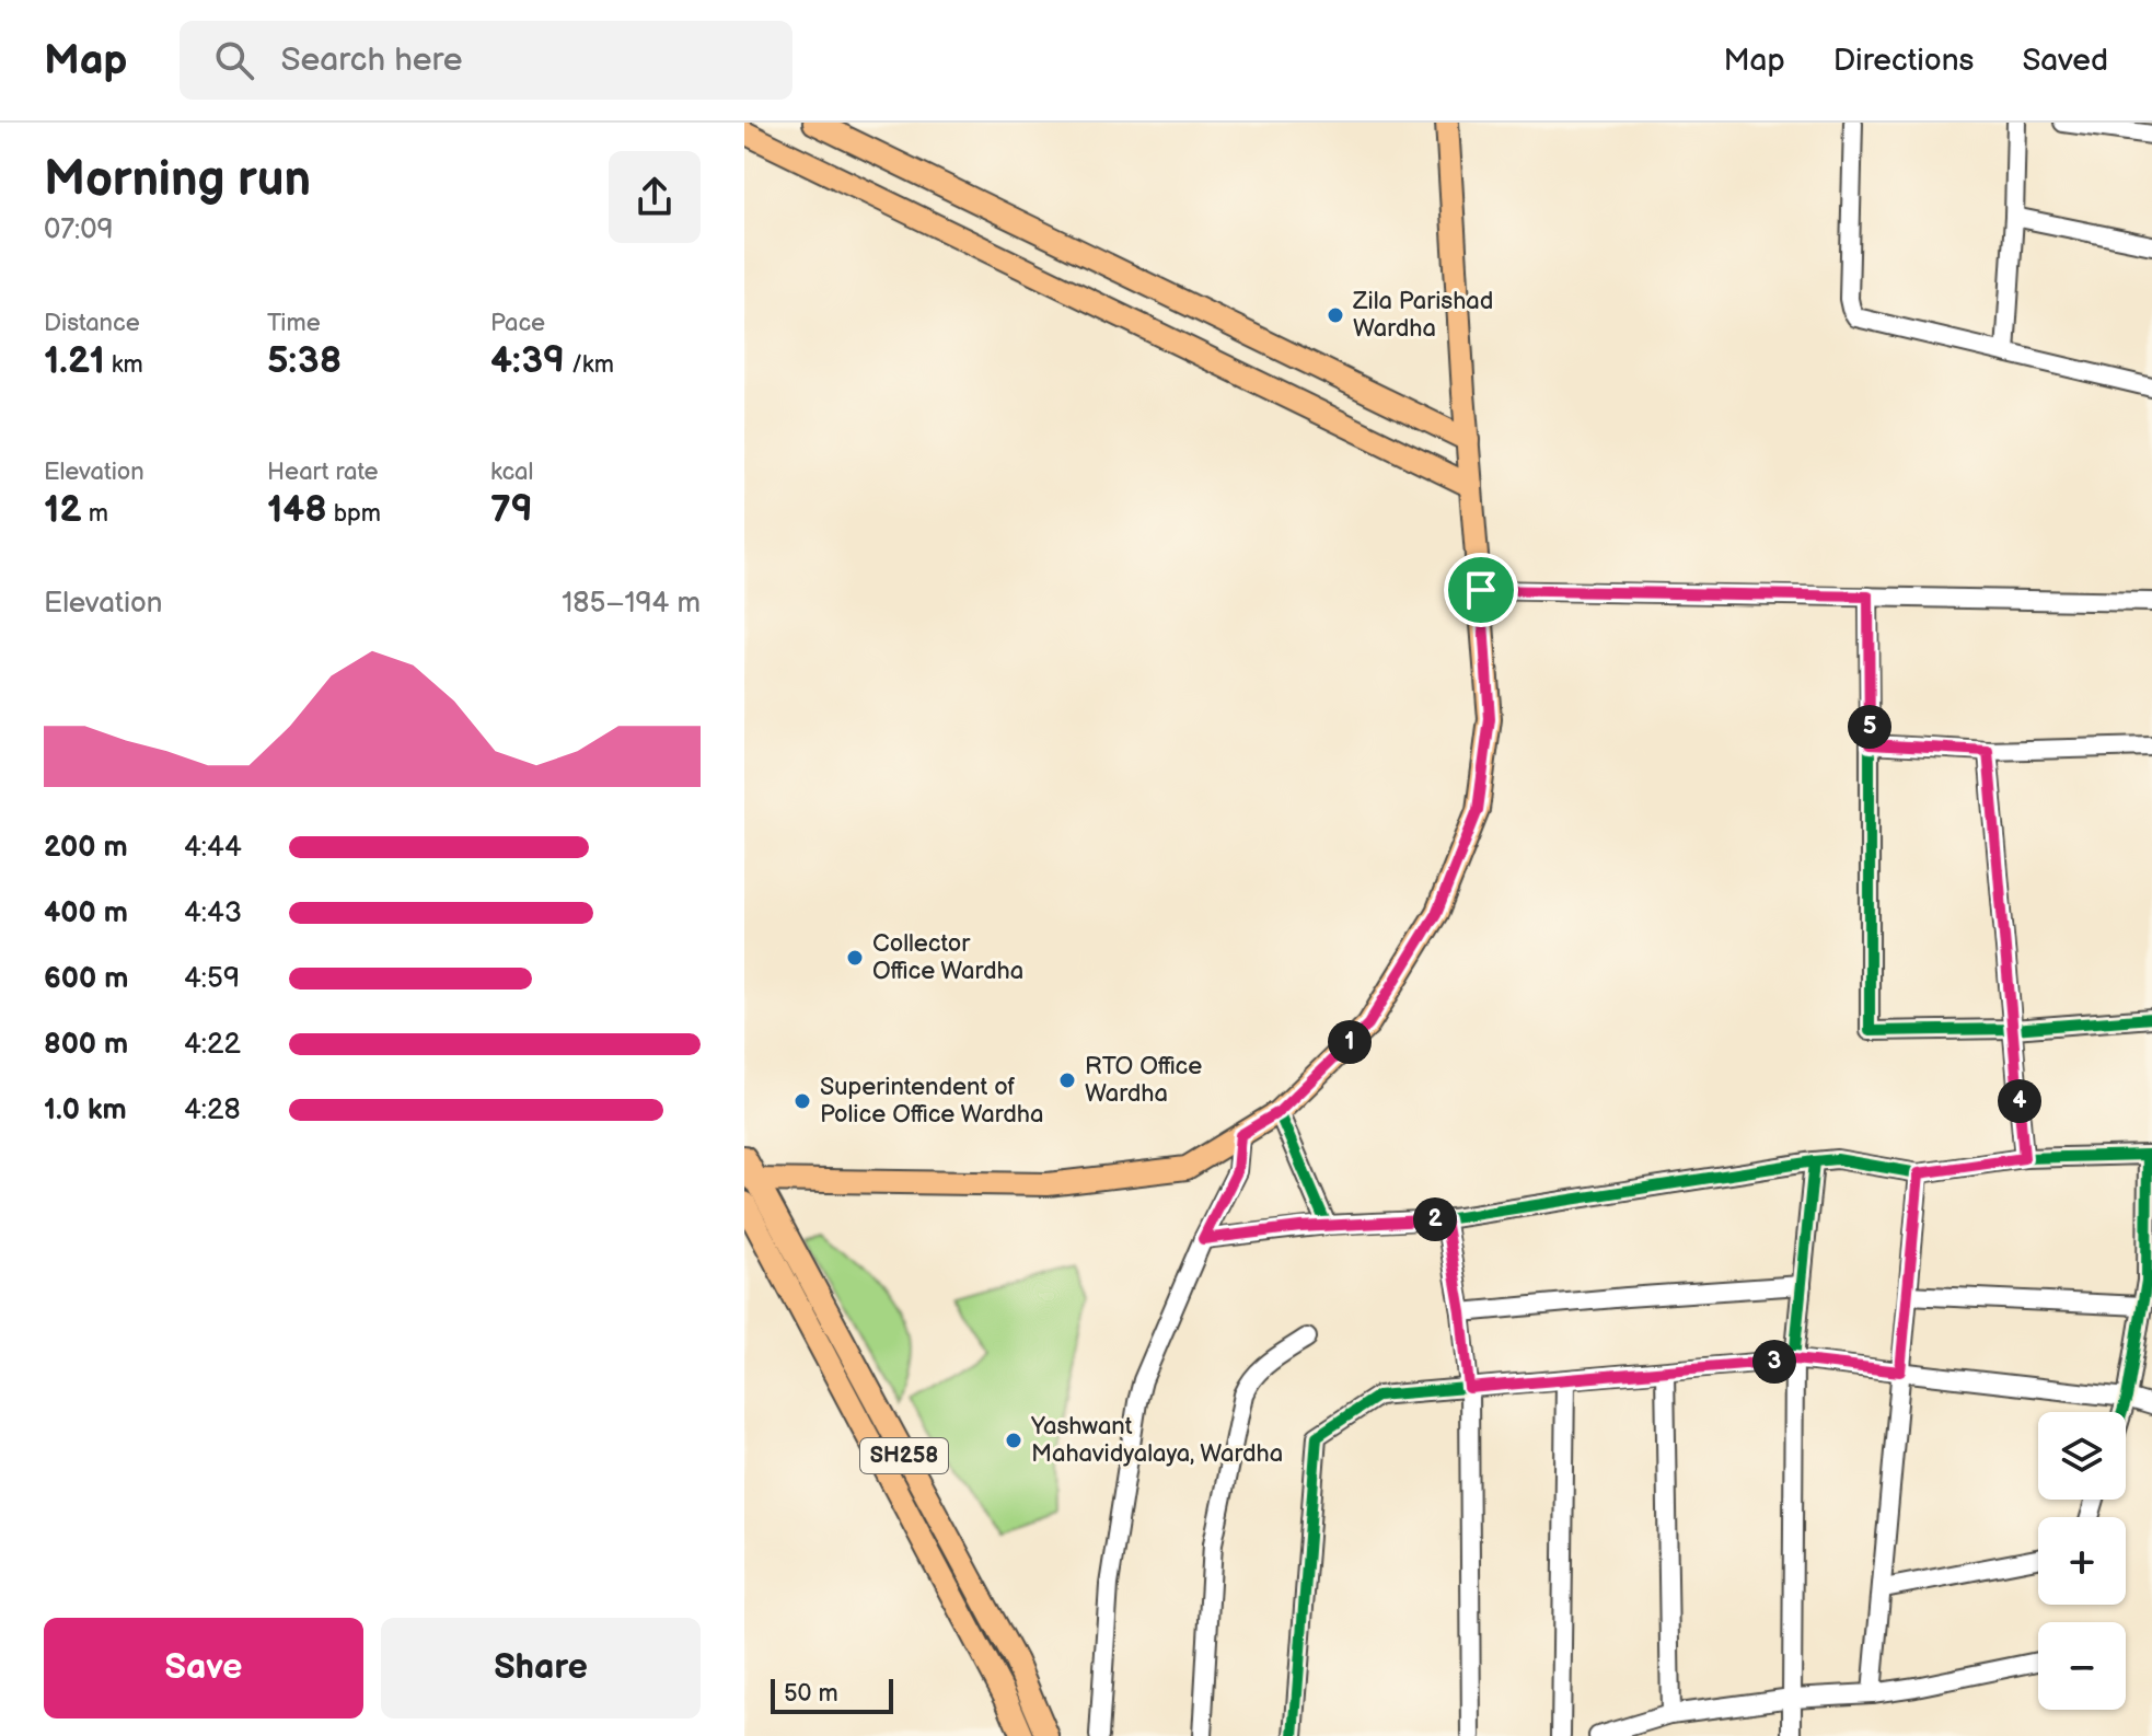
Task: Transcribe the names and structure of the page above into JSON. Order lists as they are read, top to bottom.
{
  "streets": {
    "main road": ["SH258"]
  },
  "places": [
    "Zila Parishad Wardha",
    "Collector Office Wardha",
    "RTO Office Wardha",
    "Superintendent of Police Office Wardha",
    "Yashwant Mahavidyalaya, Wardha"
  ],
  "scale_bar": "50 m",
  "page": {
    "header": "Map",
    "search": "Search here",
    "nav": ["Map", "Directions", "Saved"],
    "heading": ["Morning run", "07:09"],
    "stats": [
      ["Distance", "1.21 km"],
      ["Time", "5:38"],
      ["Pace", "4:39 /km"],
      ["Elevation", "12 m"],
      ["Heart rate", "148 bpm"],
      ["kcal", "79"]
    ],
    "chart": ["Elevation", "185–194 m"],
    "pins": [
      "5",
      "1",
      "4",
      "2",
      "3"
    ],
    "list": [
      {
        "name": "200 m",
        "note": "4:44"
      },
      {
        "name": "400 m",
        "note": "4:43"
      },
      {
        "name": "600 m",
        "note": "4:59"
      },
      {
        "name": "800 m",
        "note": "4:22"
      },
      {
        "name": "1.0 km",
        "note": "4:28"
      }
    ],
    "map_buttons": ["+", "−"],
    "buttons": ["Save", "Share"],
    "scale": "50 m"
  }
}
